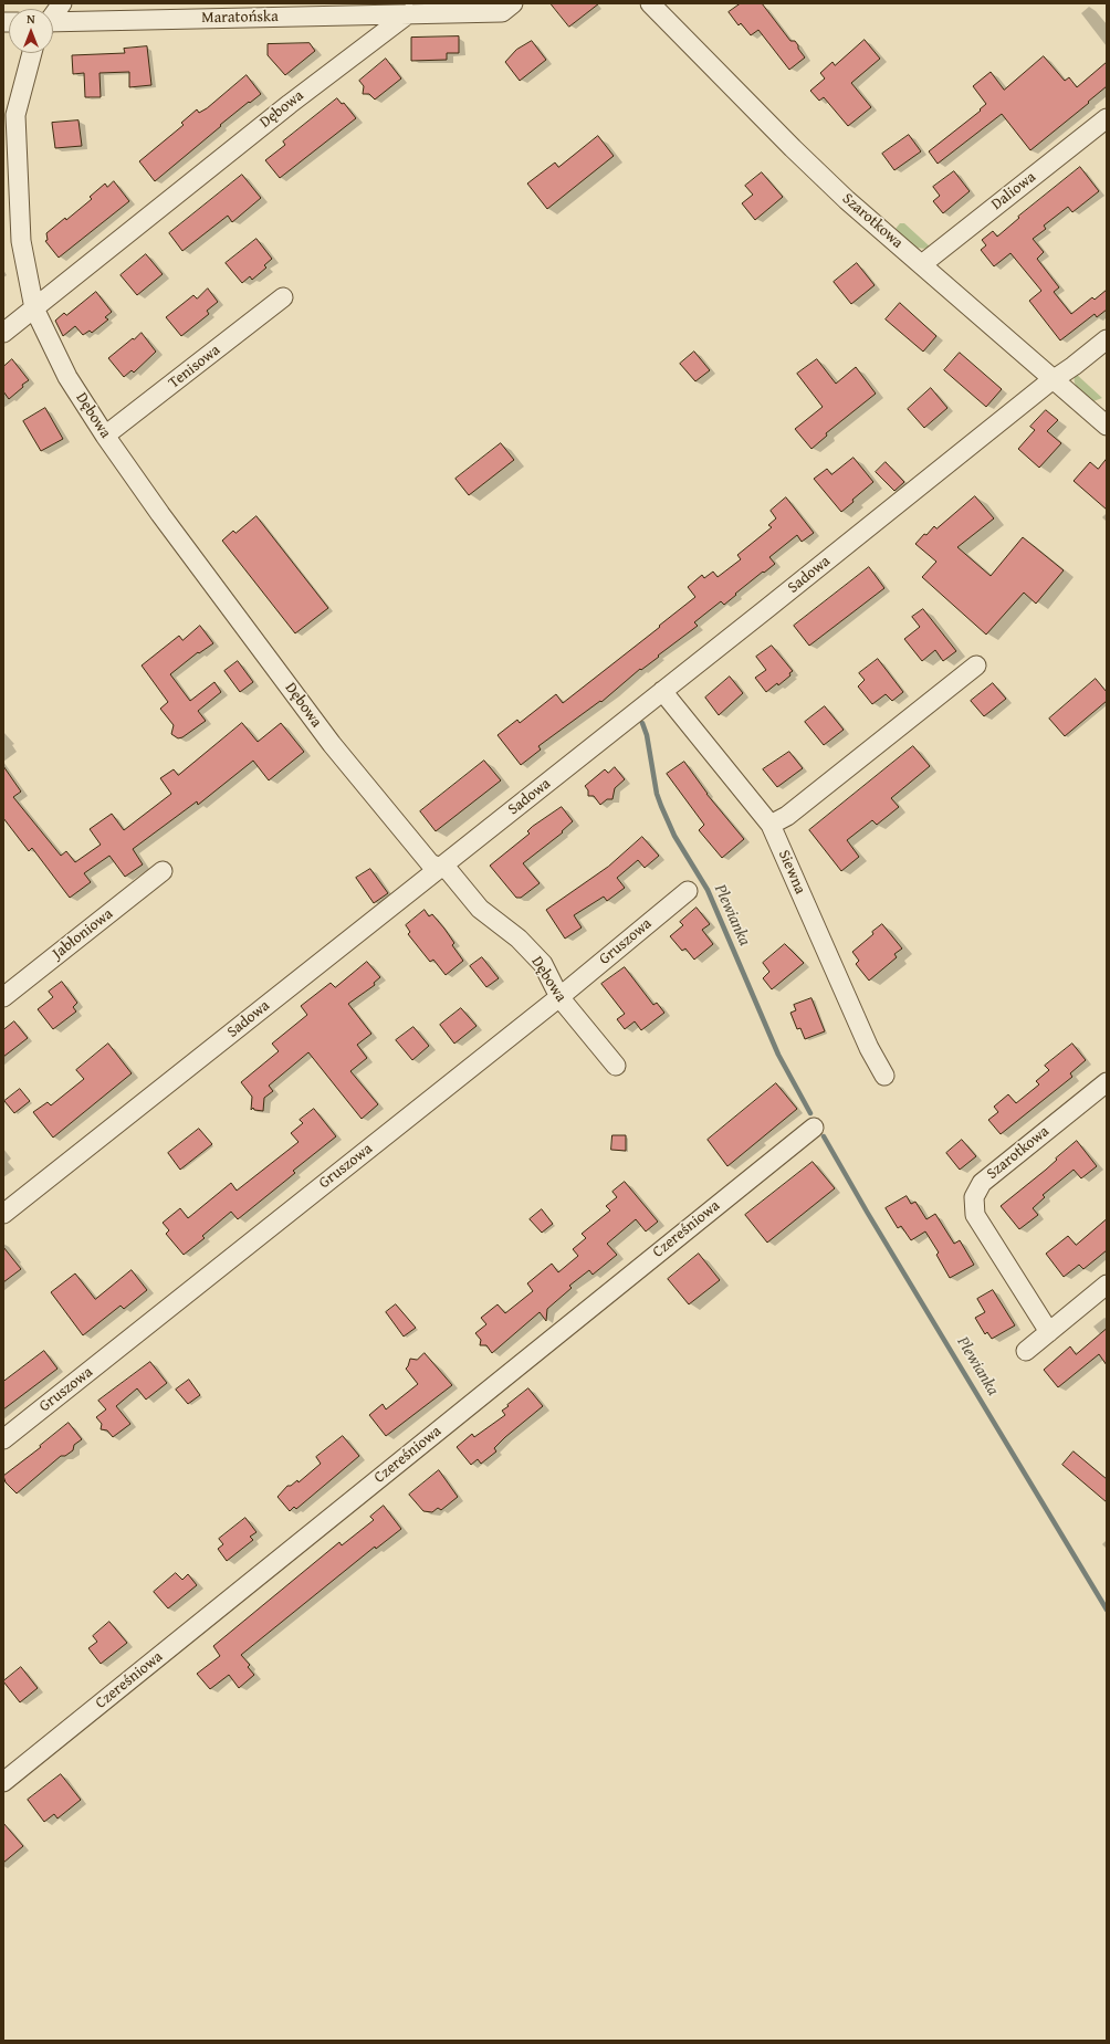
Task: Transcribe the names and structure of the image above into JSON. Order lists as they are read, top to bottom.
{
  "streets": {
    "street": [
      "Maratońska",
      "Dębowa",
      "Daliowa",
      "Szarotkowa",
      "Tenisowa",
      "Sadowa",
      "Siewna",
      "Jabłoniowa",
      "Gruszowa",
      "Czereśniowa"
    ]
  },
  "crossings": [
    ["Maratońska", "Dębowa"],
    ["Dębowa", "Tenisowa"],
    ["Dębowa", "Sadowa"],
    ["Dębowa", "Gruszowa"],
    ["Daliowa", "Szarotkowa"],
    ["Szarotkowa", "Sadowa"],
    ["Sadowa", "Siewna"]
  ],
  "water": ["Plewianka"],
  "north": "top"
}
